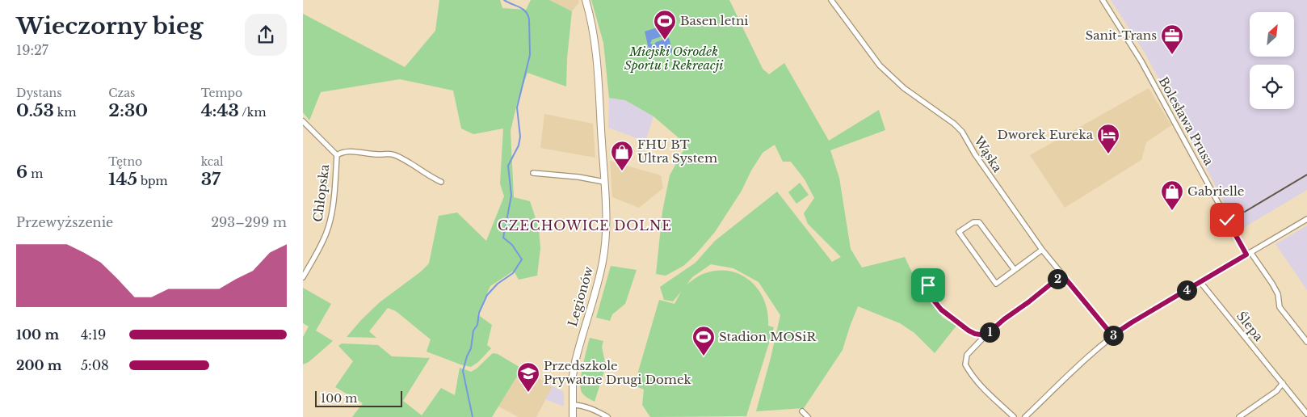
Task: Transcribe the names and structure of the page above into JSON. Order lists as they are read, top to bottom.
{
  "streets": {
    "street": [
      "Bolesława Prusa",
      "Wąska",
      "Chłopska",
      "Legionów",
      "Ślepa"
    ]
  },
  "districts": ["CZECHOWICE DOLNE"],
  "parks": ["Miejski Ośrodek Sportu i Rekreacji"],
  "places": {
    "sports": ["Basen letni", "Stadion MOSiR"],
    "office": ["Sanit-Trans"],
    "hotel": ["Dworek Eureka"],
    "shop": ["FHU BT Ultra System", "Gabrielle"],
    "school or university": ["Przedszkole Prywatne Drugi Domek"]
  },
  "scale_bar": "100 m",
  "north": "top right",
  "page": {
    "heading": ["Wieczorny bieg", "19:27"],
    "stats": [
      ["Dystans", "0.53 km"],
      ["Czas", "2:30"],
      ["Tempo", "4:43 /km"],
      ["6 m"],
      ["Tętno", "145 bpm"],
      ["kcal", "37"]
    ],
    "chart": ["Przewyższenie", "293–299 m"],
    "pins": [
      "2",
      "4",
      "1",
      "3"
    ],
    "list": [
      {
        "name": "100 m",
        "note": "4:19"
      },
      {
        "name": "200 m",
        "note": "5:08"
      }
    ],
    "scale": "100 m"
  }
}
